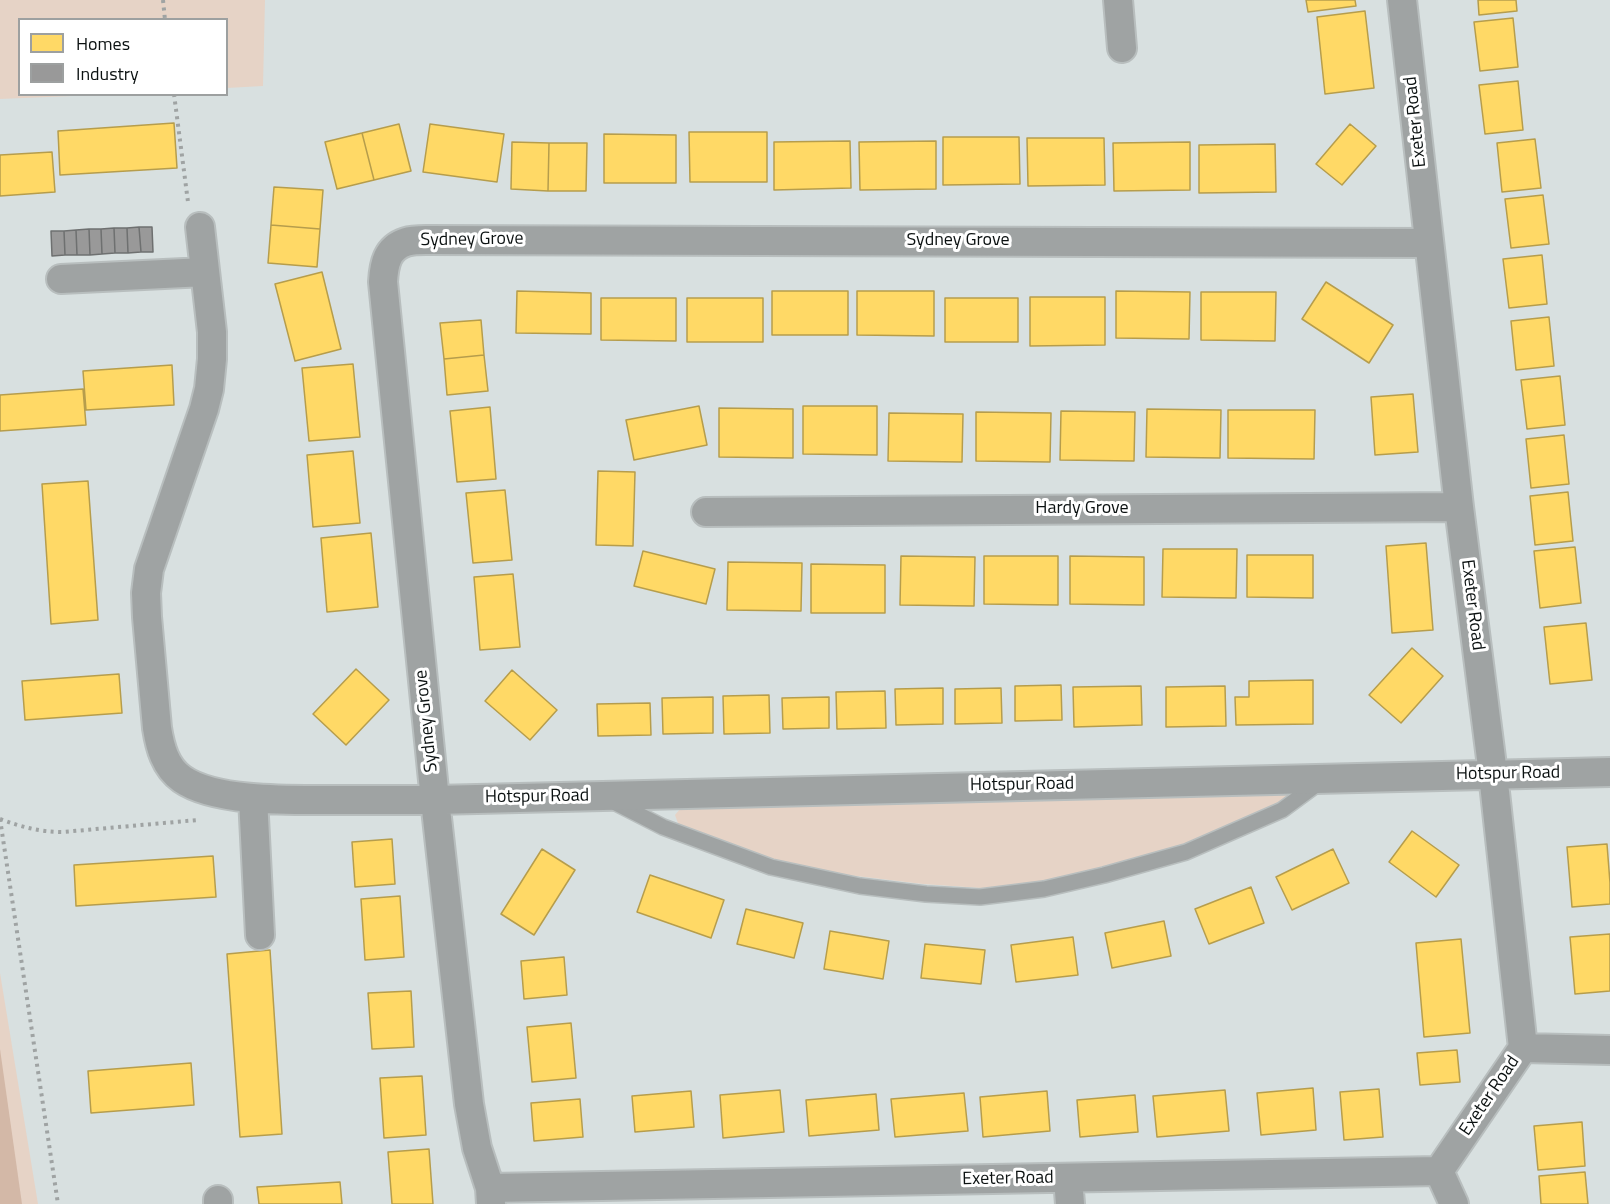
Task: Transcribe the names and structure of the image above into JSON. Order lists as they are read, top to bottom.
{
  "streets": {
    "street": [
      "Exeter Road",
      "Sydney Grove",
      "Hardy Grove",
      "Hotspur Road"
    ]
  },
  "crossings": [
    ["Exeter Road", "Sydney Grove"],
    ["Exeter Road", "Hardy Grove"],
    ["Exeter Road", "Hotspur Road"],
    ["Sydney Grove", "Hotspur Road"]
  ],
  "legend": ["Homes", "Industry"]
}
